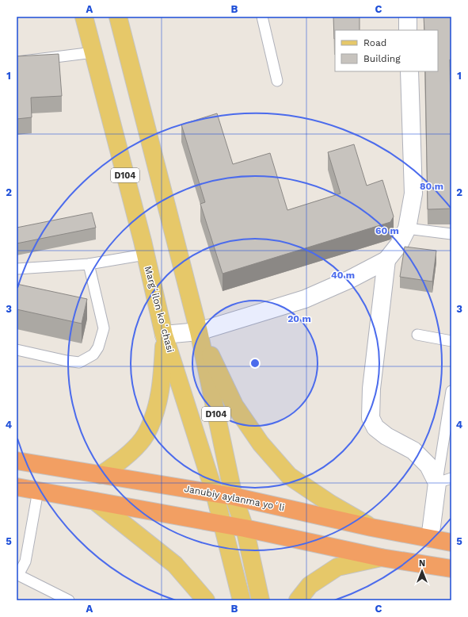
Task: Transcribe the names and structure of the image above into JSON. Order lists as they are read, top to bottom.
{
  "streets": {
    "highway": ["Janubiy aylanma yoʻli"],
    "main road": ["D104", "Margʻilon koʻchasi"]
  },
  "crossings": [
    ["D104", "Janubiy aylanma yoʻli"],
    ["Margʻilon koʻchasi", "Janubiy aylanma yoʻli"]
  ],
  "legend": ["Road", "Building"],
  "north": "top",
  "grid": {
    "columns": ["A", "B", "C"],
    "rows": [
      "1",
      "2",
      "3",
      "4",
      "5"
    ]
  },
  "rings": [
    "80 m",
    "60 m",
    "40 m",
    "20 m"
  ]
}
